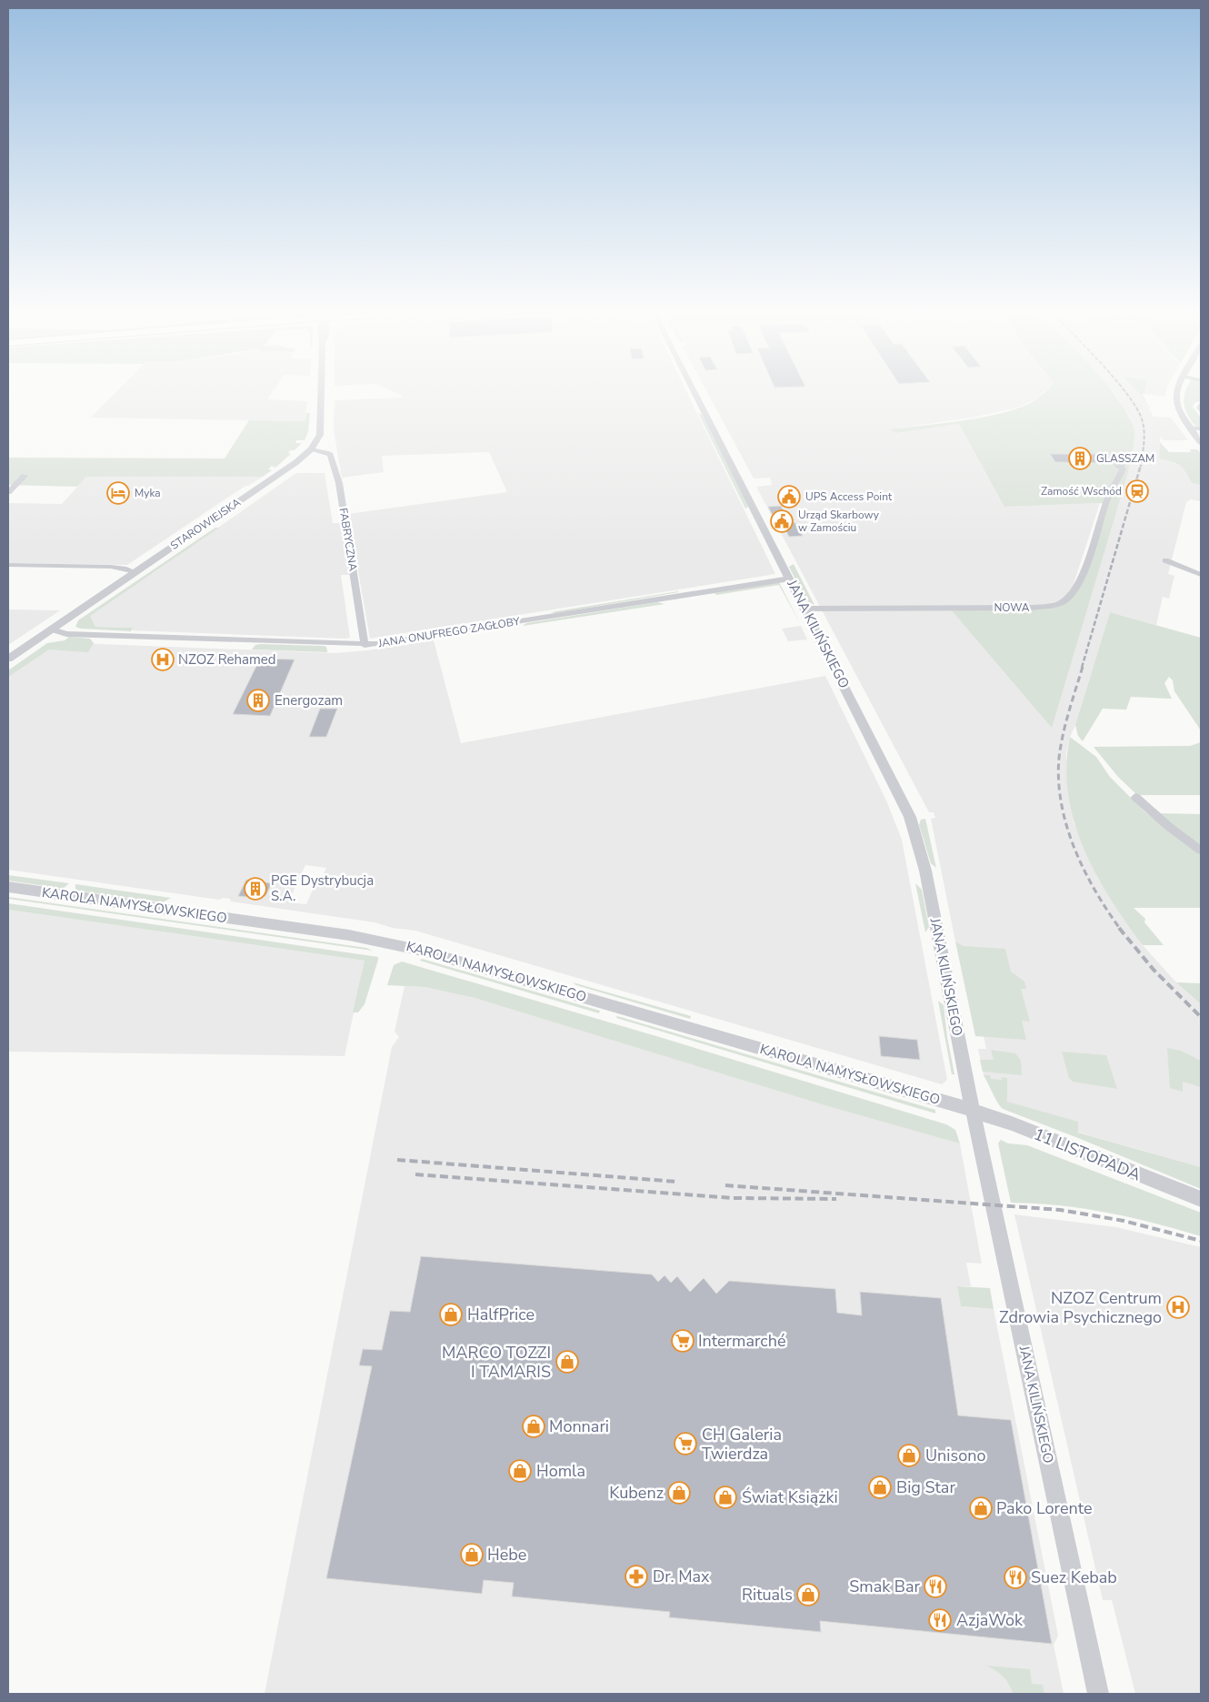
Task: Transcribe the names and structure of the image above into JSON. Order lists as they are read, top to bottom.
{
  "streets": {
    "street": [
      "STAROWIEJSKA",
      "FABRYCZNA",
      "NOWA",
      "JANA ONUFREGO ZAGŁOBY",
      "JANA KILIŃSKIEGO",
      "KAROLA NAMYSŁOWSKIEGO",
      "11 LISTOPADA"
    ]
  },
  "crossings": [
    ["STAROWIEJSKA", "FABRYCZNA"],
    ["STAROWIEJSKA", "JANA ONUFREGO ZAGŁOBY"],
    ["FABRYCZNA", "JANA ONUFREGO ZAGŁOBY"],
    ["NOWA", "JANA KILIŃSKIEGO"],
    ["JANA ONUFREGO ZAGŁOBY", "JANA KILIŃSKIEGO"],
    ["JANA KILIŃSKIEGO", "KAROLA NAMYSŁOWSKIEGO"],
    ["JANA KILIŃSKIEGO", "11 LISTOPADA"],
    ["KAROLA NAMYSŁOWSKIEGO", "11 LISTOPADA"]
  ],
  "places": {
    "building": ["GLASSZAM", "Energozam", "PGE Dystrybucja S.A."],
    "station": ["Zamość Wschód"],
    "hotel": ["Myka"],
    "public building": ["UPS Access Point", "Urząd Skarbowy w Zamościu"],
    "hospital": ["NZOZ Rehamed", "NZOZ Centrum Zdrowia Psychicznego"],
    "shop": [
      "HalfPrice",
      "MARCO TOZZI I TAMARIS",
      "Monnari",
      "Unisono",
      "Homla",
      "Big Star",
      "Kubenz",
      "Świat Książki",
      "Pako Lorente",
      "Hebe",
      "Rituals"
    ],
    "supermarket": ["Intermarché", "CH Galeria Twierdza"],
    "pharmacy": ["Dr. Max"],
    "restaurant": ["Suez Kebab", "Smak Bar", "AzjaWok"]
  }
}
